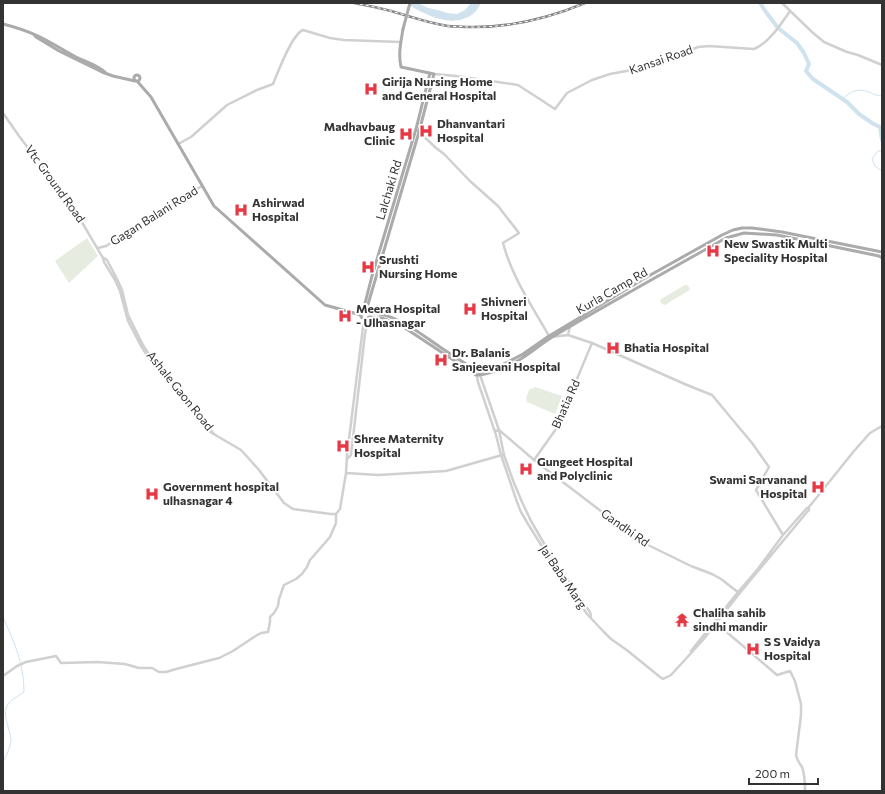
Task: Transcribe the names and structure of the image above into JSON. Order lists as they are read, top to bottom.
{
  "streets": {
    "main road": ["Lalchaki Rd", "Kurla Camp Rd"],
    "street": [
      "Kansai Road",
      "Vtc Ground Road",
      "Gagan Balani Road",
      "Ashale Gaon Road",
      "Bhatia Rd",
      "Gandhi Rd",
      "Jai Baba Marg"
    ]
  },
  "crossings": [
    ["Kansai Road", "Lalchaki Rd"],
    ["Vtc Ground Road", "Gagan Balani Road"],
    ["Vtc Ground Road", "Ashale Gaon Road"],
    ["Bhatia Rd", "Gandhi Rd"]
  ],
  "places": {
    "hospital": [
      "Girija Nursing Home and General Hospital",
      "Dhanvantari Hospital",
      "Madhavbaug Clinic",
      "Ashirwad Hospital",
      "New Swastik Multi Speciality Hospital",
      "Srushti Nursing Home",
      "Shivneri Hospital",
      "Meera Hospital - Ulhasnagar",
      "Bhatia Hospital",
      "Dr. Balanis Sanjeevani Hospital",
      "Shree Maternity Hospital",
      "Gungeet Hospital and Polyclinic",
      "Swami Sarvanand Hospital",
      "Government hospital ulhasnagar 4",
      "S S Vaidya Hospital"
    ],
    "temple": ["Chaliha sahib sindhi mandir"]
  },
  "scale_bar": "200 m"
}
